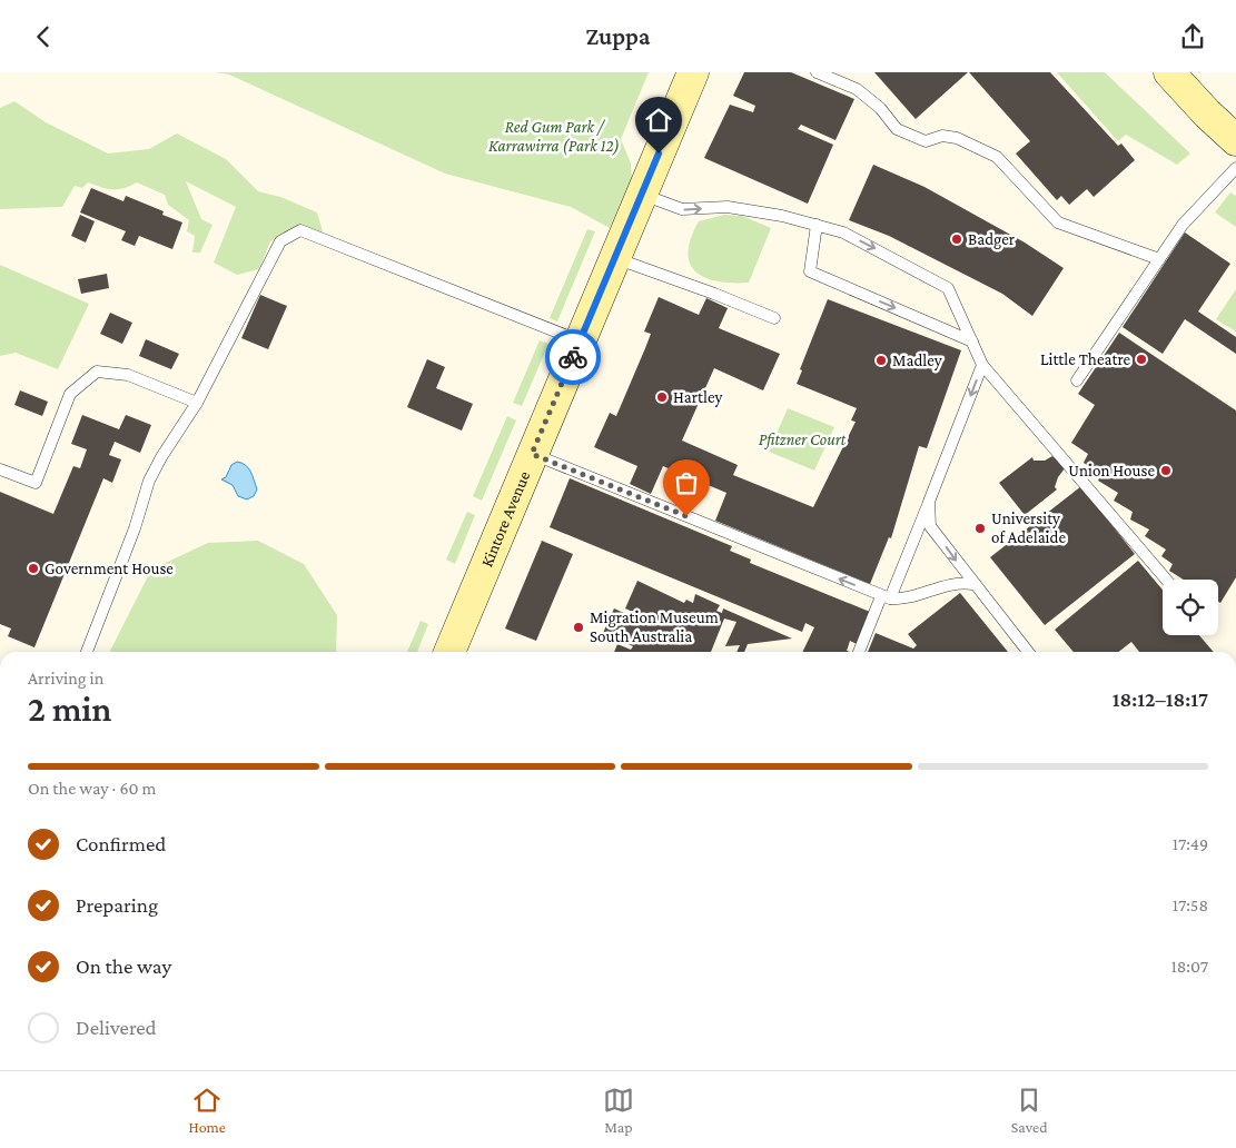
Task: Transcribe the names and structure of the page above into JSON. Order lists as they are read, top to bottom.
{
  "streets": {
    "street": ["Kintore Avenue"]
  },
  "parks": ["Red Gum Park / Karrawirra (Park 12)", "Pfitzner Court"],
  "places": [
    "Badger",
    "Little Theatre",
    "Madley",
    "Hartley",
    "Union House",
    "University of Adelaide",
    "Government House",
    "Migration Museum South Australia"
  ],
  "page": {
    "header": "Zuppa",
    "heading": ["2 min", "Arriving in", "18:12–18:17"],
    "bar": "On the way · 60 m",
    "list": [
      ["Confirmed", "17:49"],
      ["Preparing", "17:58"],
      ["On the way", "18:07"],
      "Delivered"
    ],
    "tabs": ["Home", "Map", "Saved"]
  }
}
